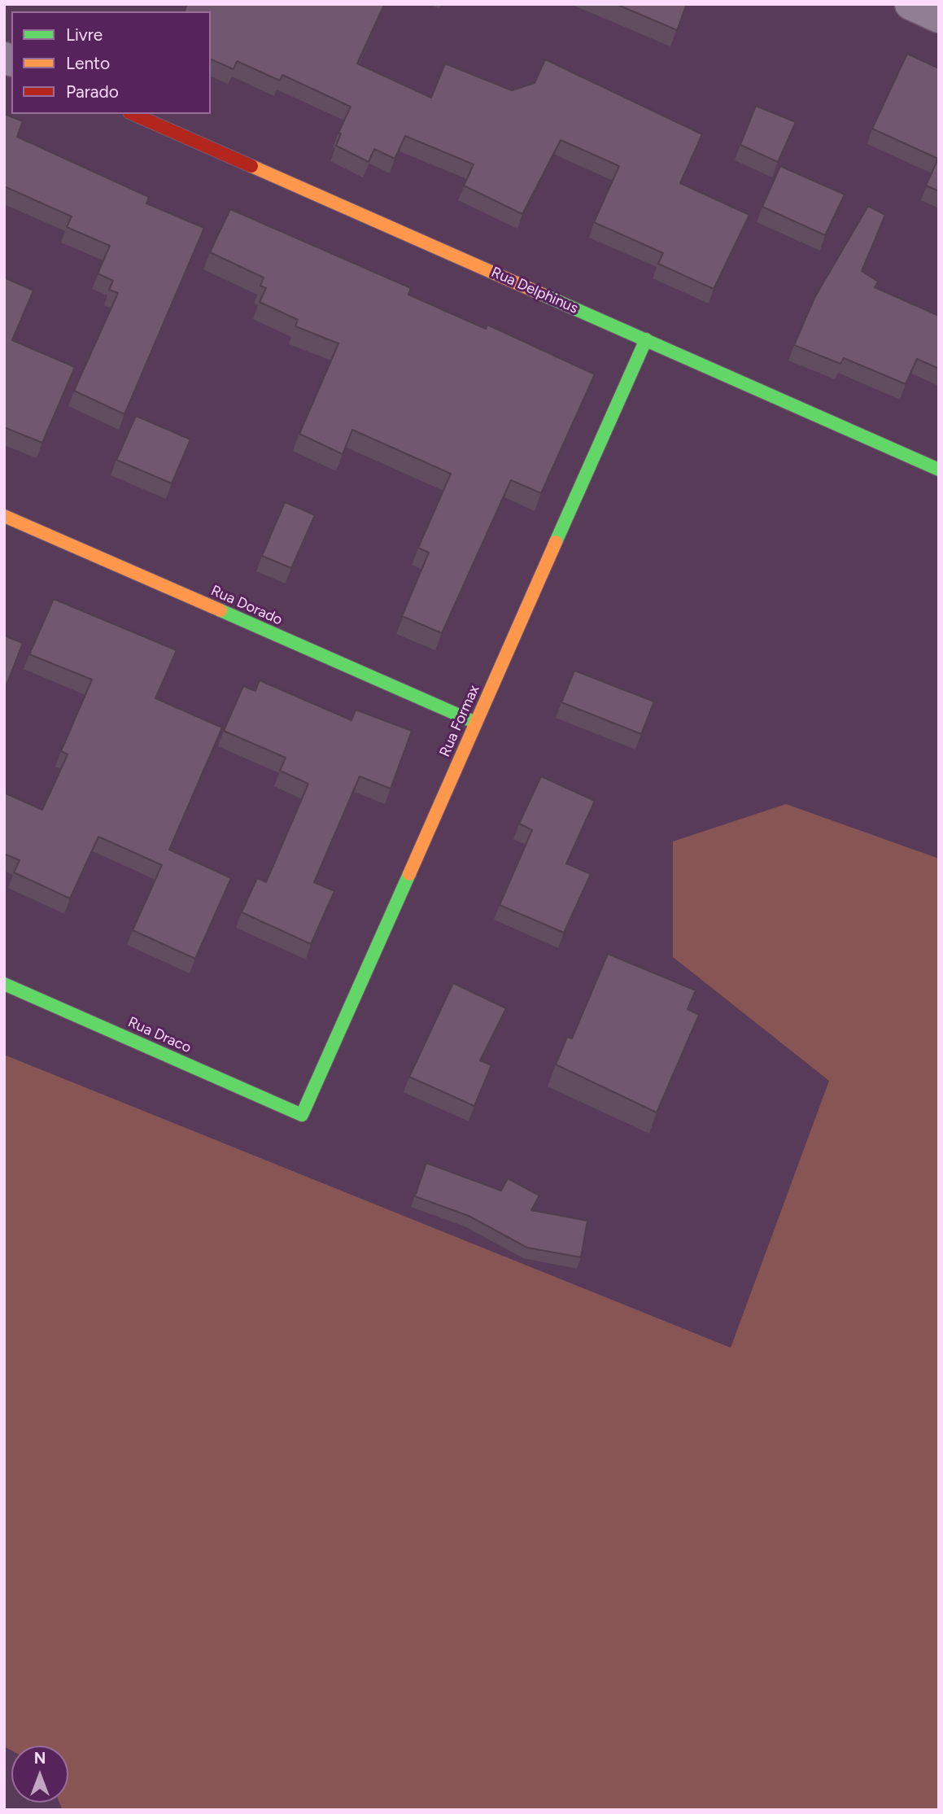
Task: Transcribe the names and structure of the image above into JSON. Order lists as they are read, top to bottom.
{
  "streets": {
    "street": [
      "Rua Delphinus",
      "Rua Dorado",
      "Rua Formax",
      "Rua Draco"
    ]
  },
  "crossings": [
    ["Rua Delphinus", "Rua Formax"],
    ["Rua Dorado", "Rua Formax"],
    ["Rua Formax", "Rua Draco"]
  ],
  "legend": ["Livre", "Lento", "Parado"],
  "north": "top"
}
